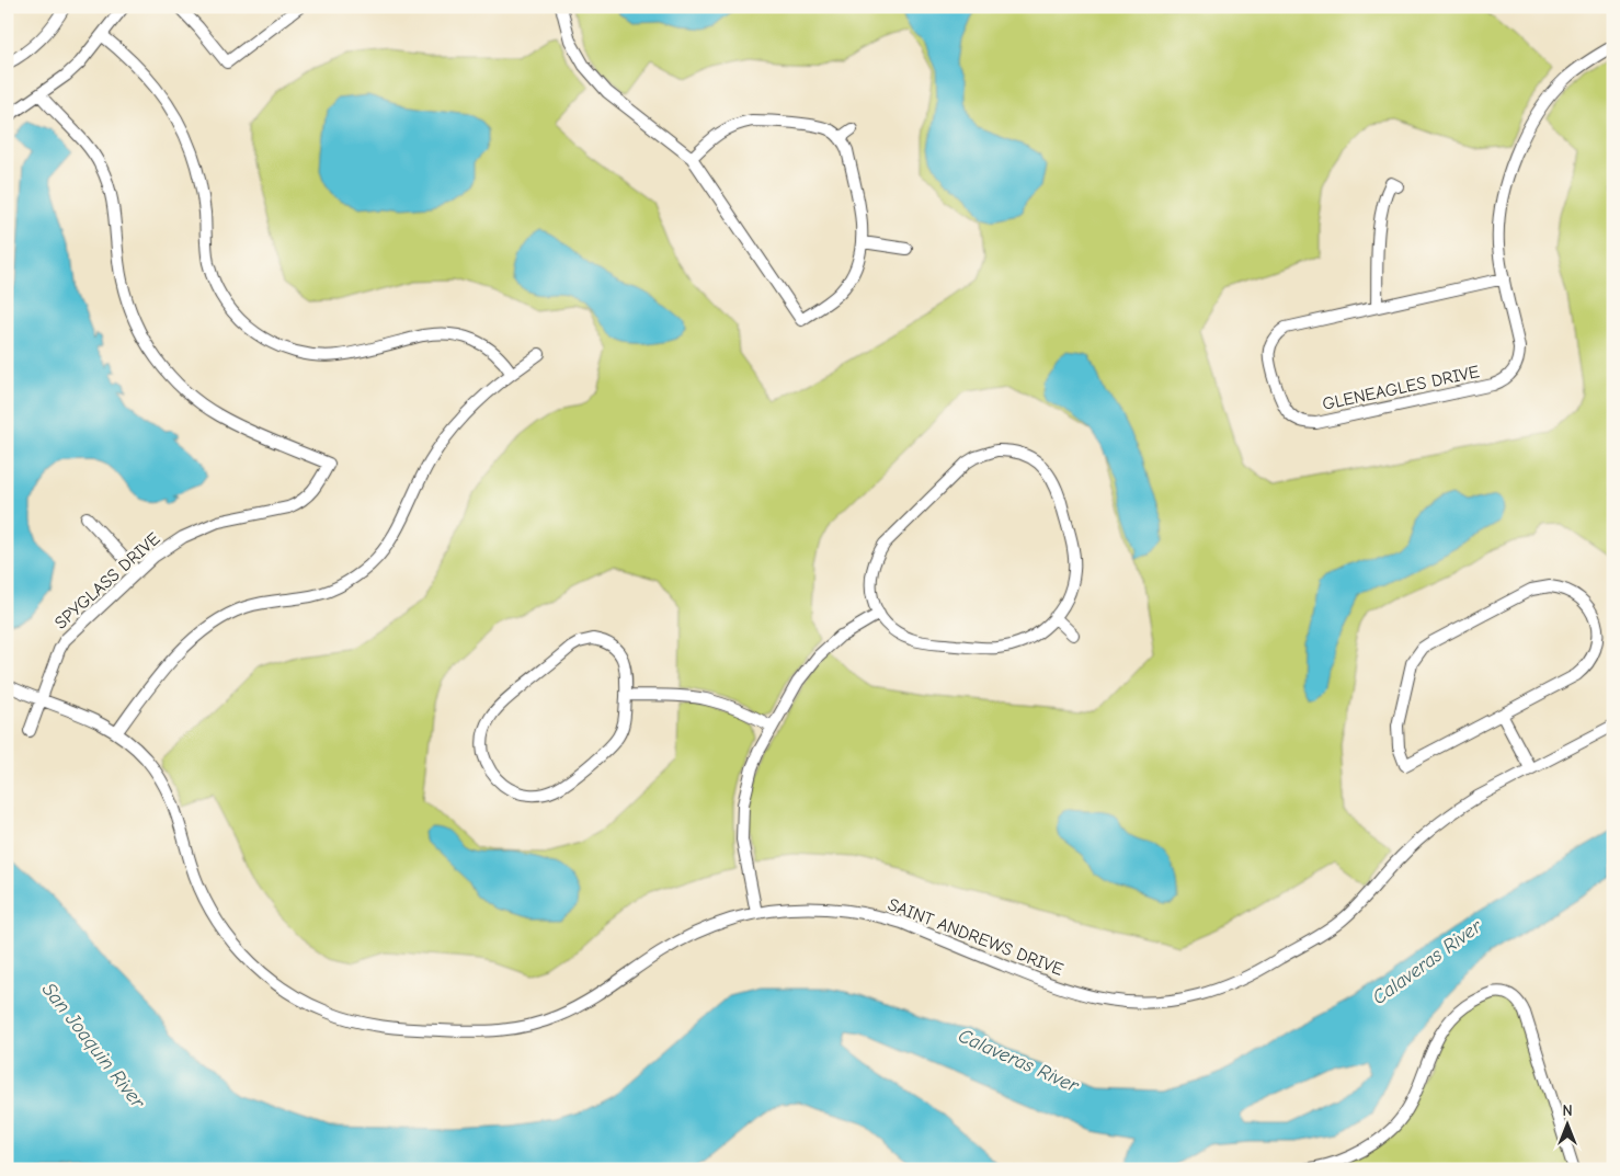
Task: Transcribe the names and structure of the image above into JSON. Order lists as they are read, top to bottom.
{
  "streets": {
    "street": ["GLENEAGLES DRIVE", "SPYGLASS DRIVE", "SAINT ANDREWS DRIVE"]
  },
  "crossings": [
    ["SPYGLASS DRIVE", "SAINT ANDREWS DRIVE"]
  ],
  "water": ["Calaveras River", "San Joaquin River"],
  "north": "top"
}
